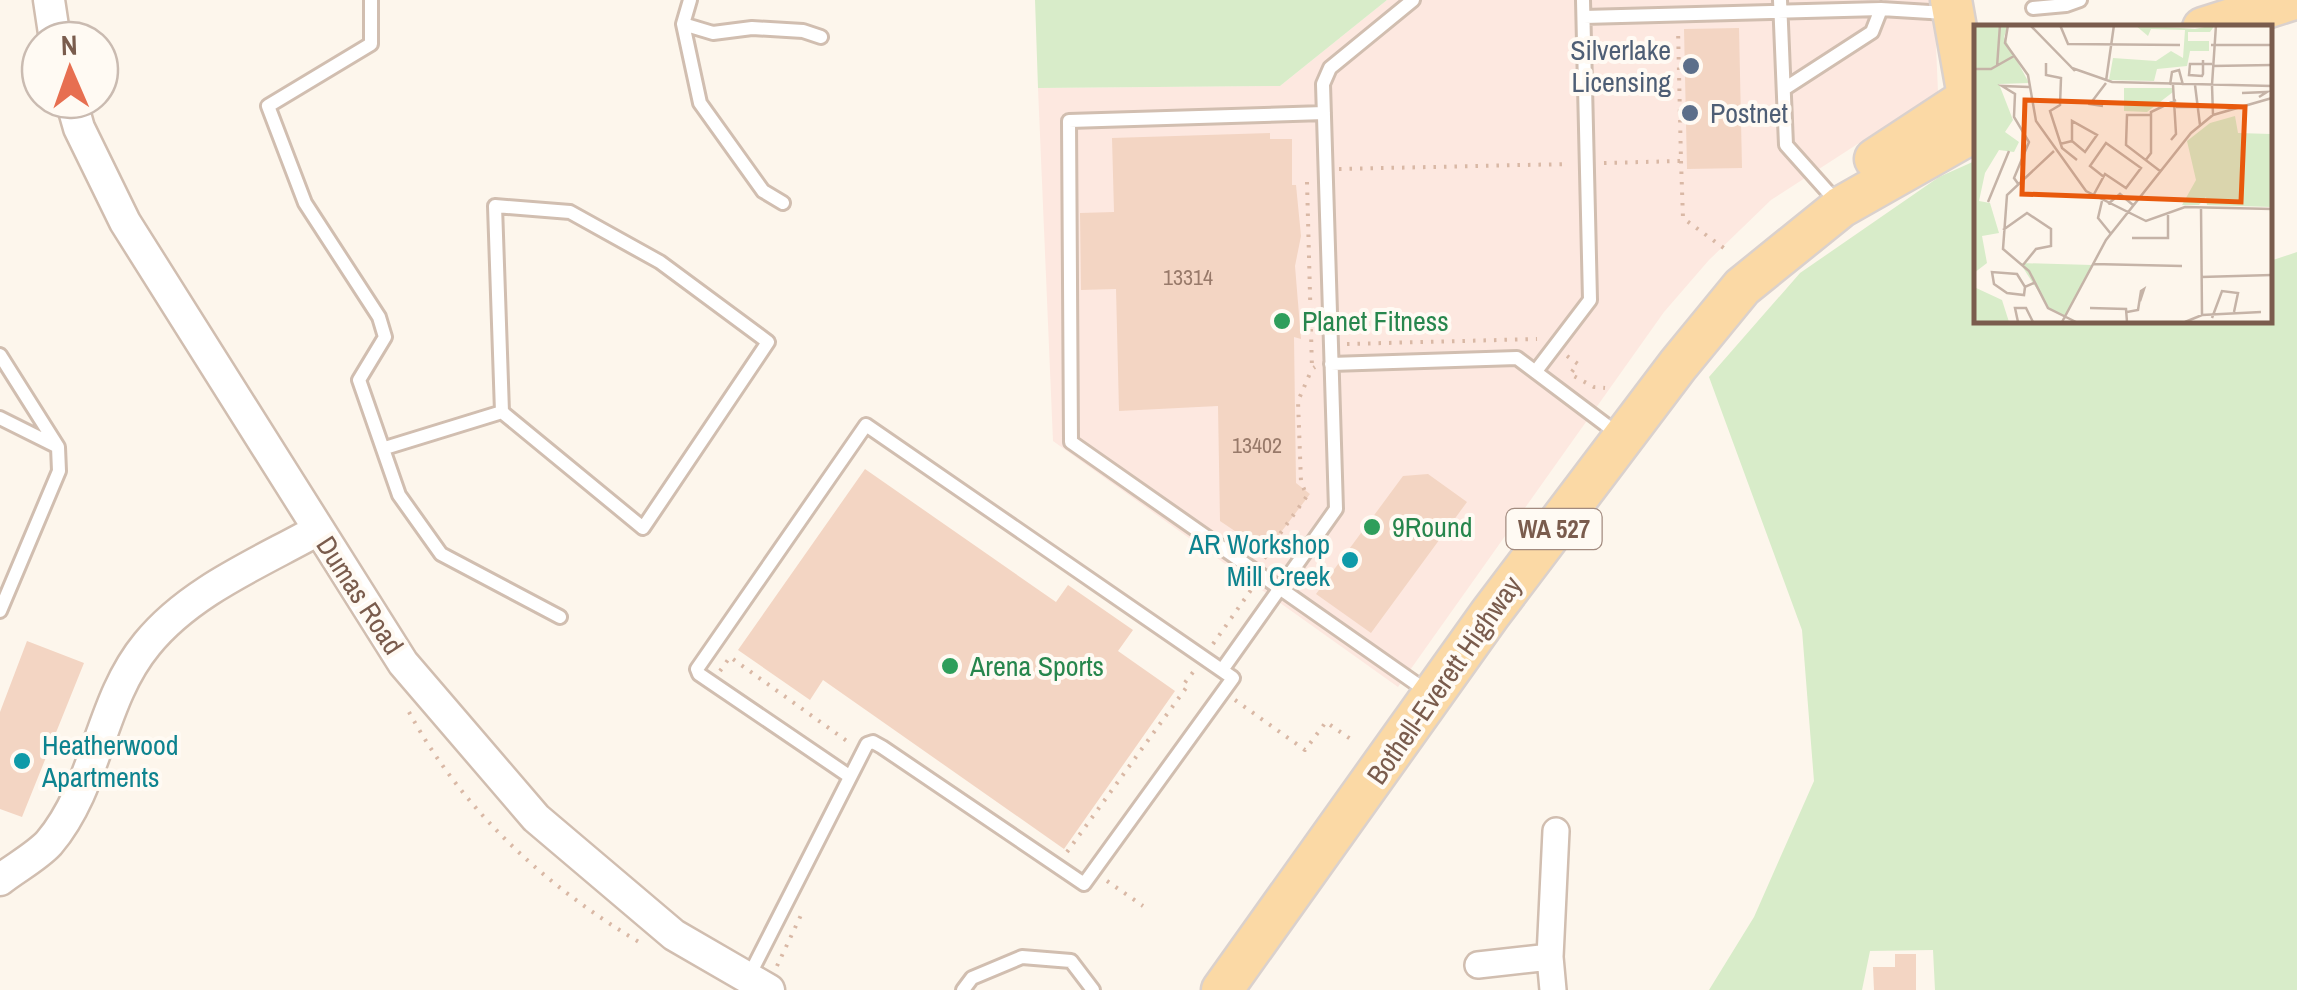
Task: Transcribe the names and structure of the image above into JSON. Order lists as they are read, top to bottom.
{
  "streets": {
    "main road": ["WA 527", "Bothell-Everett Highway"],
    "street": ["Dumas Road"]
  },
  "places": [
    "Silverlake Licensing",
    "Postnet",
    "Planet Fitness",
    "9Round",
    "AR Workshop Mill Creek",
    "Arena Sports",
    "Heatherwood Apartments"
  ],
  "house_numbers": ["13314", "13402"],
  "north": "top"
}
